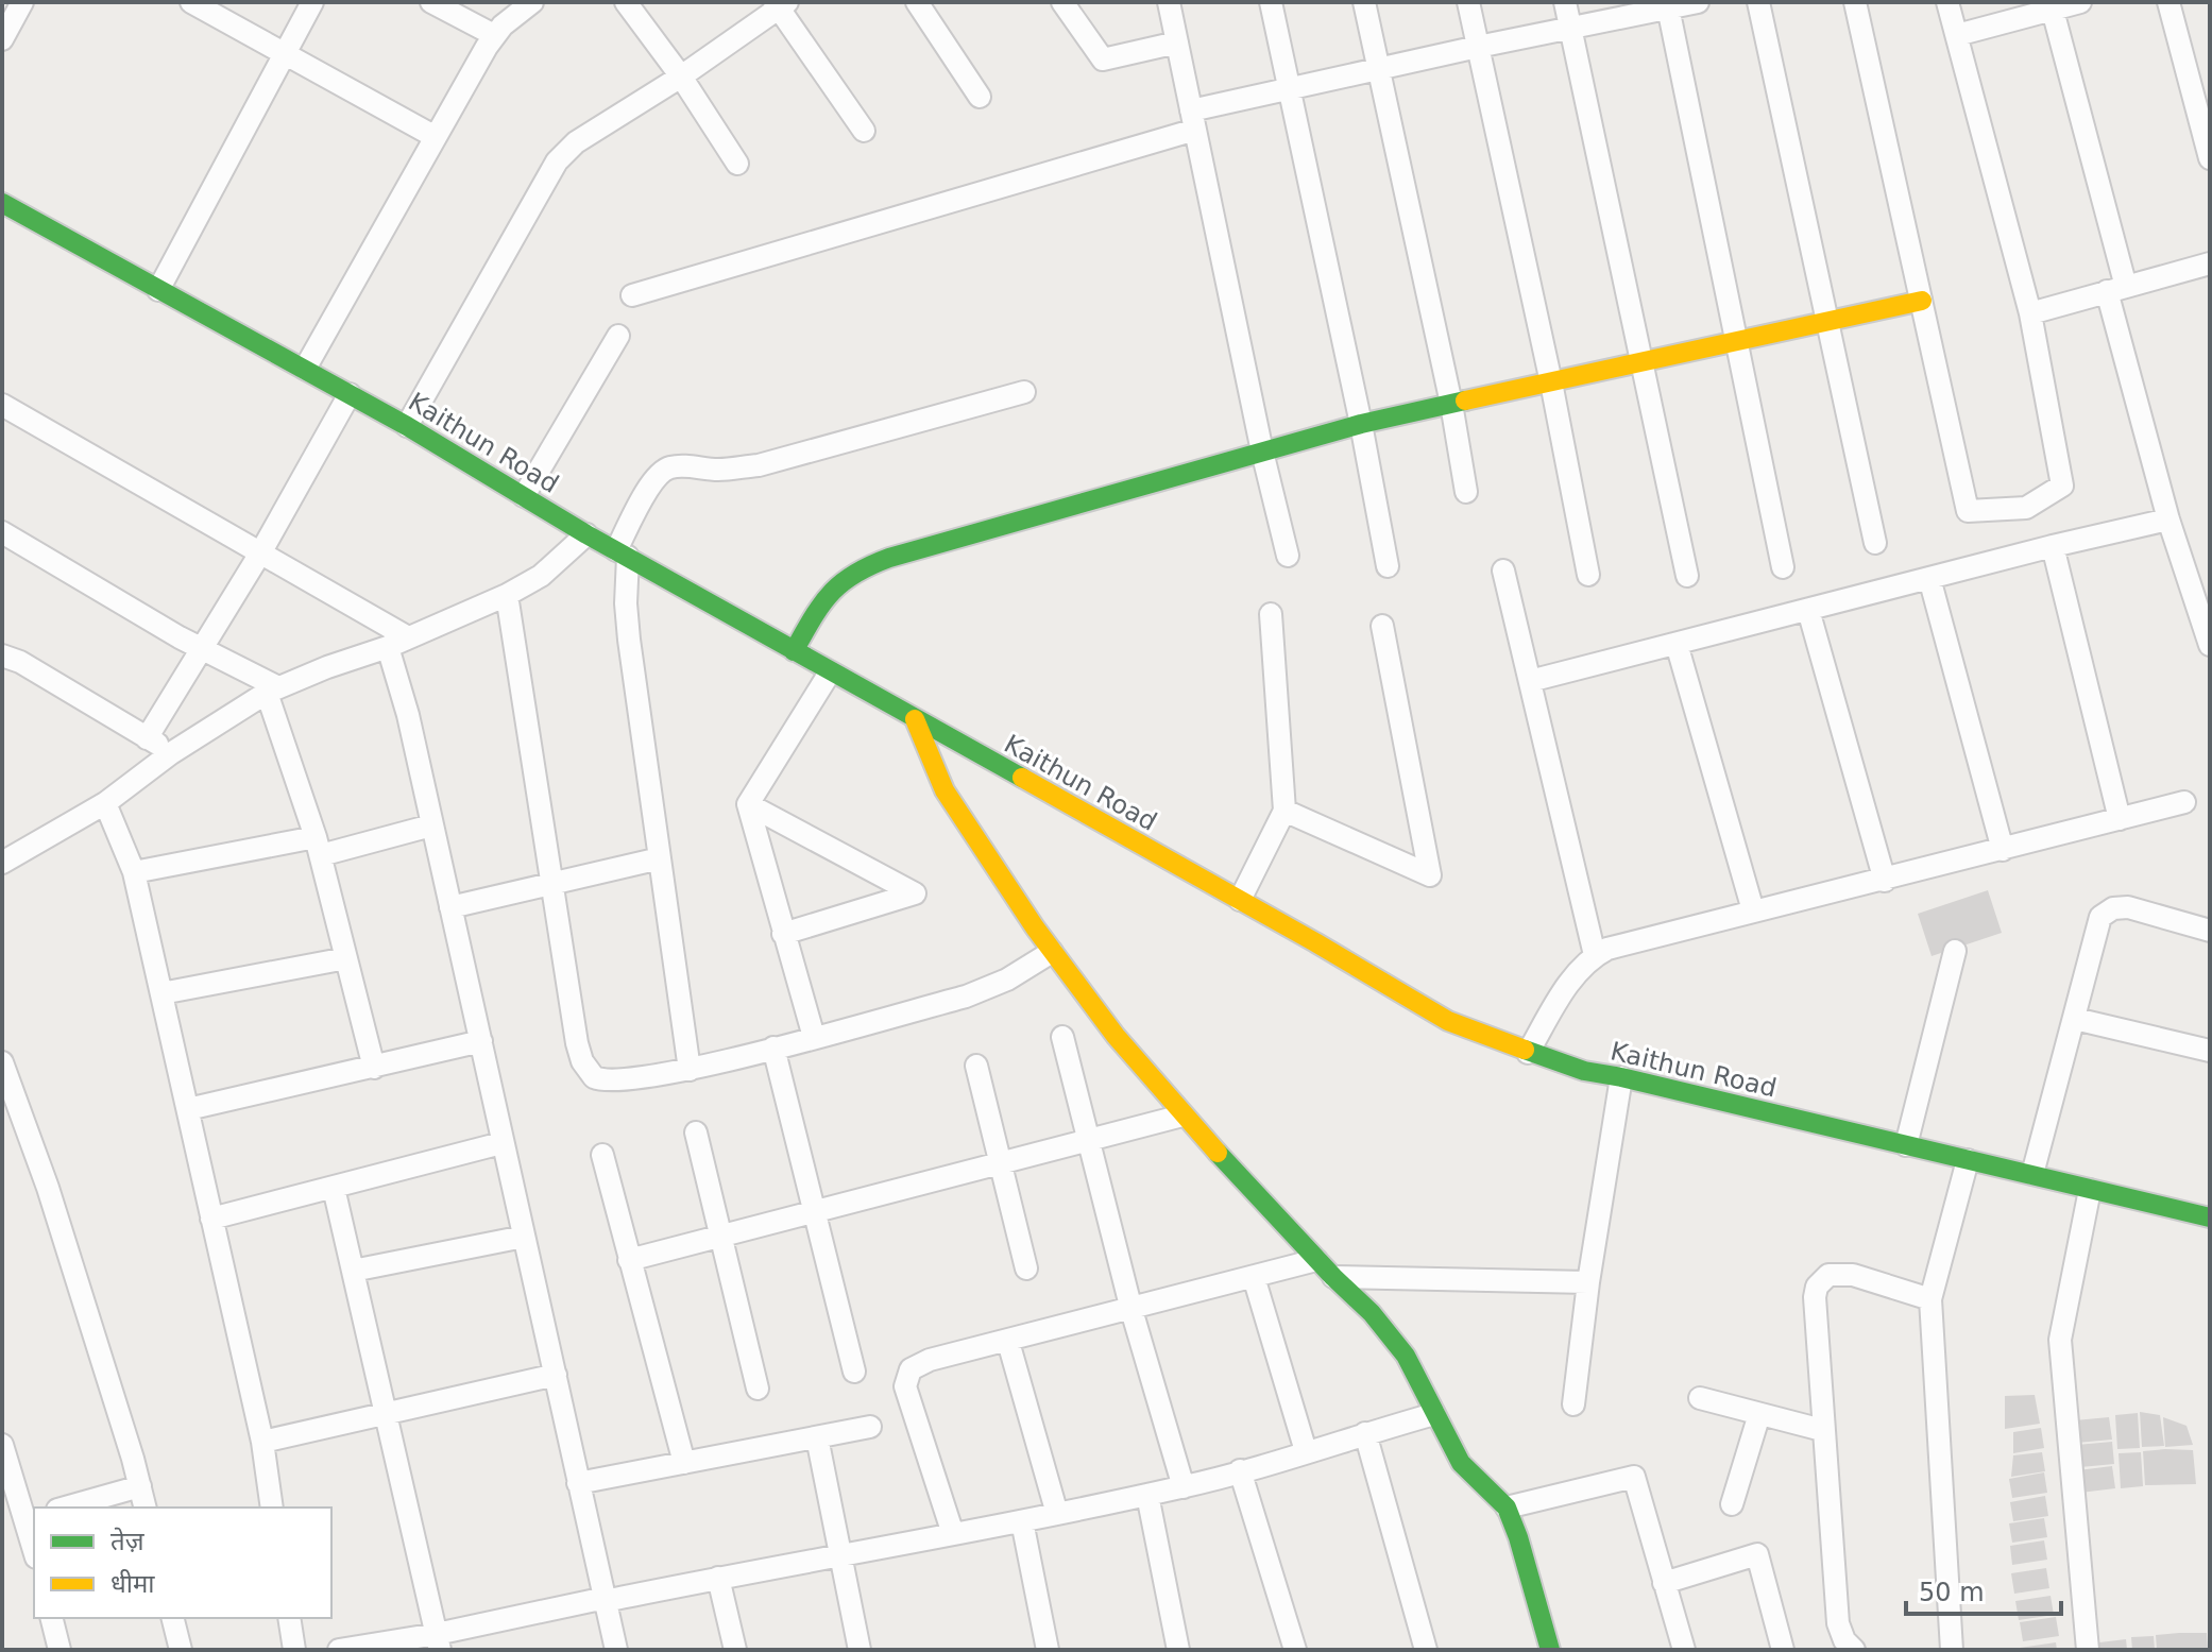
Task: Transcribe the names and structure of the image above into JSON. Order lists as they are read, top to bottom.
{
  "streets": {
    "street": ["Kaithun Road"]
  },
  "legend": ["तेज़", "धीमा"],
  "scale_bar": "50 m"
}
